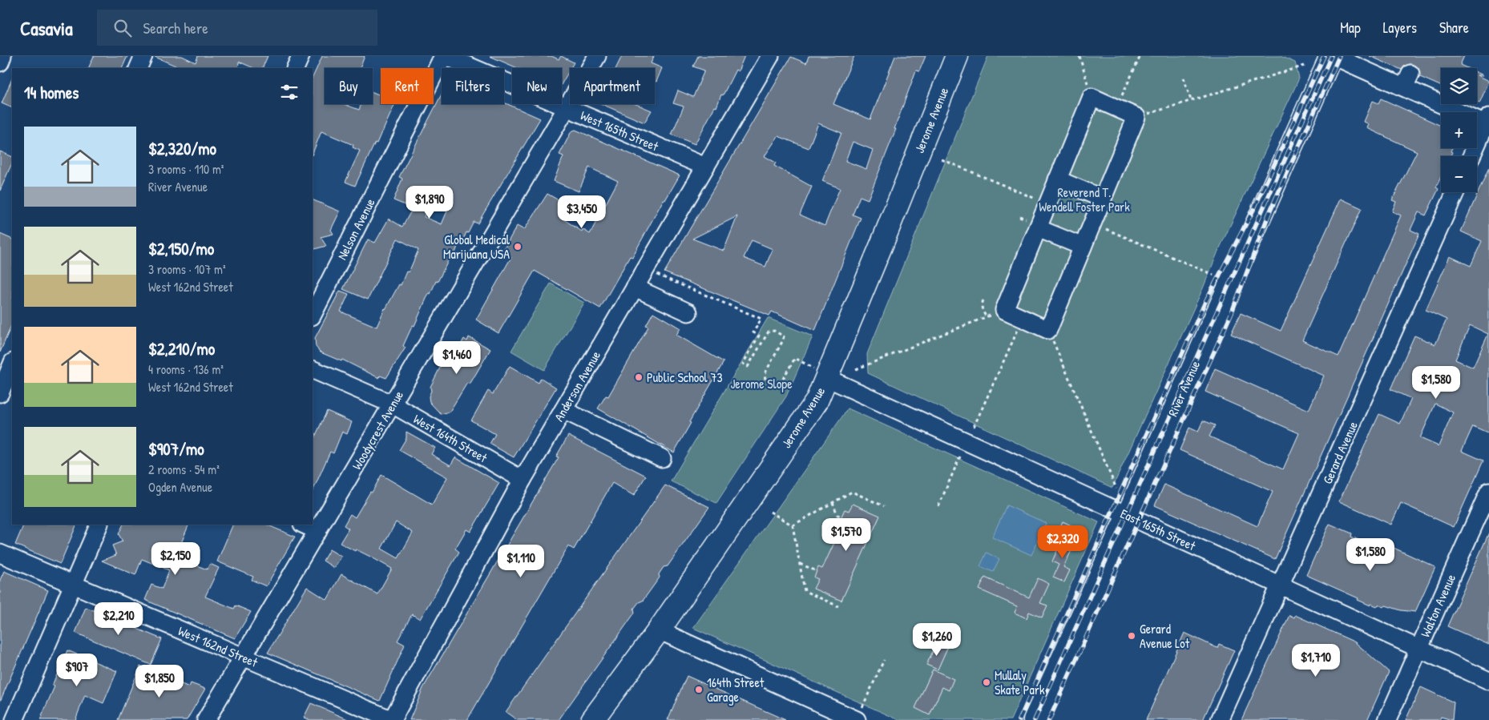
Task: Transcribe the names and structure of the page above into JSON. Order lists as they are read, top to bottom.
{
  "streets": {
    "main road": ["Jerome Avenue", "River Avenue"],
    "street": [
      "West 165th Street",
      "Nelson Avenue",
      "Anderson Avenue",
      "Woodycrest Avenue",
      "West 164th Street",
      "Gerard Avenue",
      "East 165th Street",
      "Walton Avenue",
      "West 162nd Street"
    ]
  },
  "crossings": [
    ["Jerome Avenue", "East 165th Street"],
    ["West 165th Street", "Anderson Avenue"],
    ["West 165th Street", "Woodycrest Avenue"],
    ["Anderson Avenue", "West 164th Street"],
    ["Anderson Avenue", "West 162nd Street"],
    ["River Avenue", "East 165th Street"],
    ["Woodycrest Avenue", "West 164th Street"],
    ["Woodycrest Avenue", "West 162nd Street"],
    ["Gerard Avenue", "East 165th Street"],
    ["East 165th Street", "Walton Avenue"]
  ],
  "parks": ["Reverend T. Wendell Foster Park", "Jerome Slope"],
  "places": [
    "Global Medical Marijuana USA",
    "Public School 73",
    "Gerard Avenue Lot",
    "Mullaly Skate Park",
    "164th Street Garage"
  ],
  "page": {
    "header": "Casavia",
    "search": "Search here",
    "nav": ["Map", "Layers", "Share"],
    "map_buttons": ["+", "−"],
    "chip": [
      "Buy",
      "Rent",
      "Filters",
      "New",
      "Apartment"
    ],
    "heading": "14 homes",
    "list": [
      {
        "name": "$2,320/mo",
        "note": "3 rooms · 110 m² · River Avenue"
      },
      {
        "name": "$2,150/mo",
        "note": "3 rooms · 107 m² · West 162nd Street"
      },
      {
        "name": "$2,210/mo",
        "note": "4 rooms · 136 m² · West 162nd Street"
      },
      {
        "name": "$907/mo",
        "note": "2 rooms · 54 m² · Ogden Avenue"
      }
    ],
    "price": [
      "$1,890",
      "$3,450",
      "$1,460",
      "$1,580",
      "$1,570",
      "$2,320",
      "$1,580",
      "$2,150",
      "$1,110",
      "$2,210",
      "$1,260",
      "$1,710",
      "$907",
      "$1,850"
    ]
  }
}
